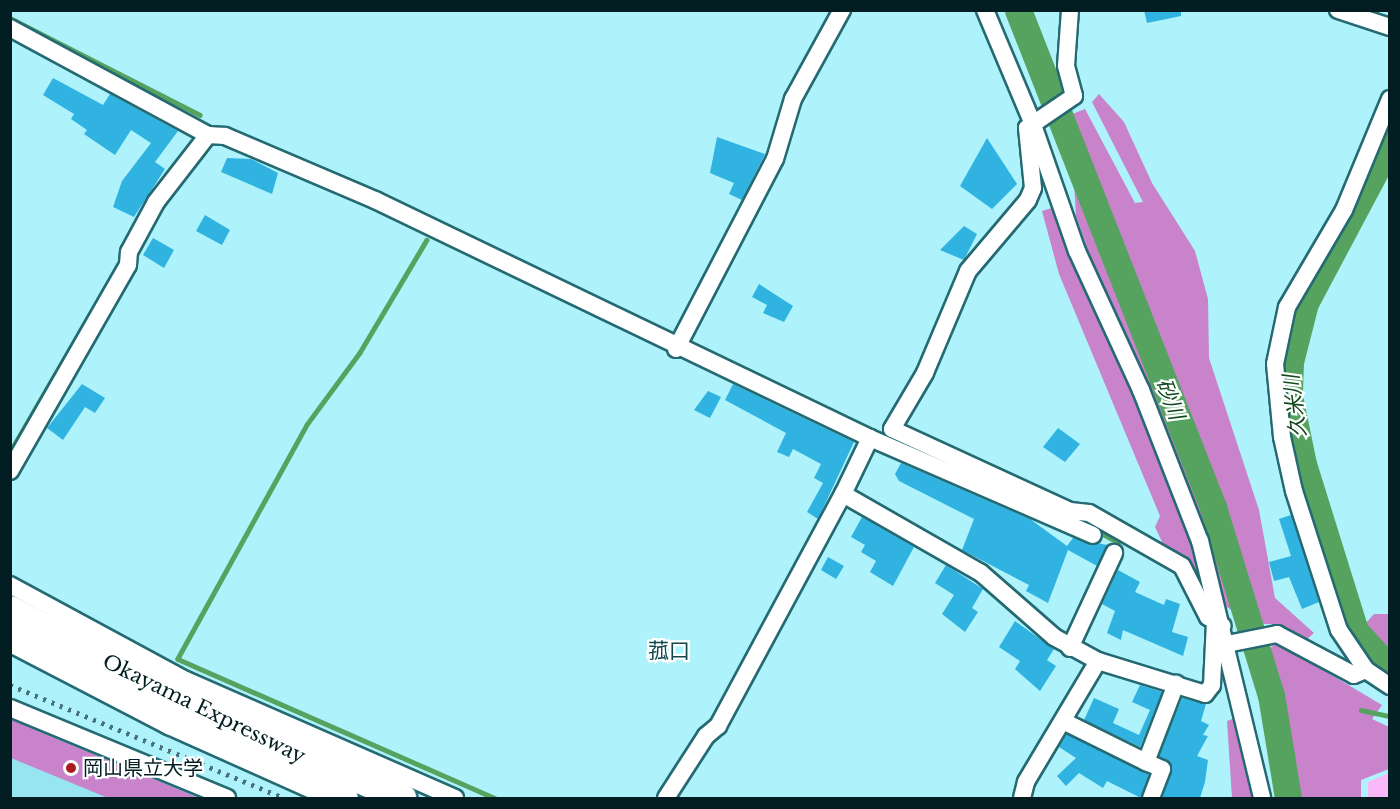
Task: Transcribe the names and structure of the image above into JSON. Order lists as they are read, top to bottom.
{
  "streets": {
    "highway": ["Okayama Expressway"]
  },
  "districts": ["菰口"],
  "water": ["砂川", "久米川"],
  "places": ["岡山県立大学"]
}
